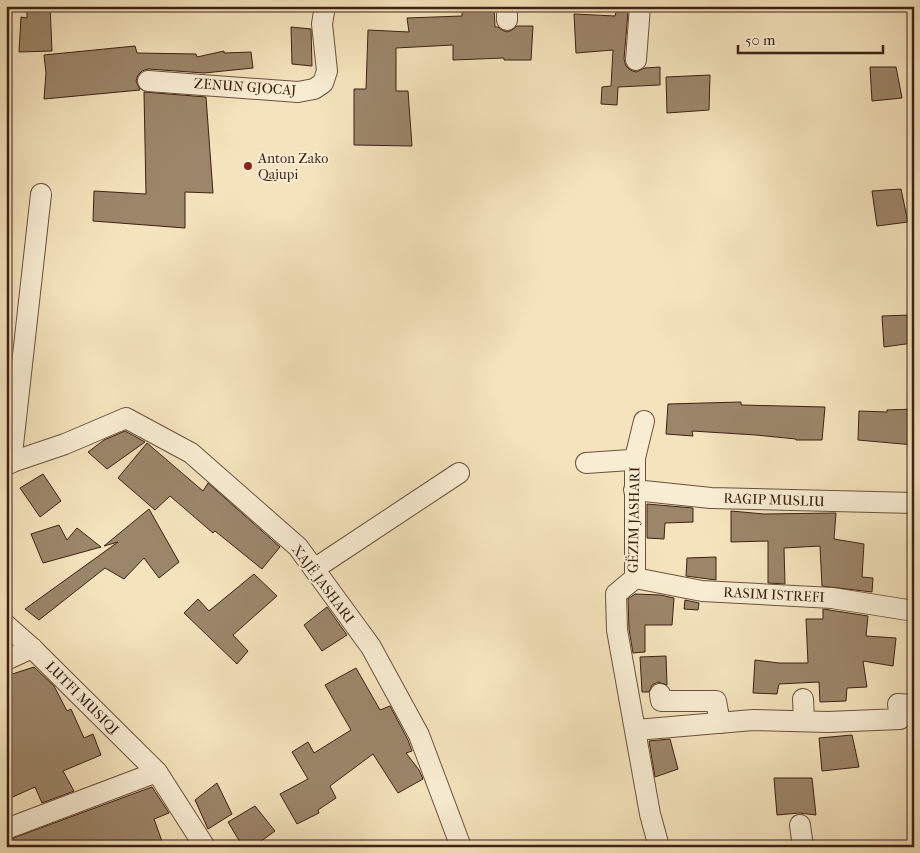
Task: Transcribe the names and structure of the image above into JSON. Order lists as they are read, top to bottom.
{
  "streets": {
    "street": [
      "ZENUN GJOCAJ",
      "RAGIP MUSLIU",
      "GËZIM JASHARI",
      "XAJË JASHARI",
      "RASIM ISTREFI",
      "LUTFI MUSIQI"
    ]
  },
  "crossings": [
    ["RAGIP MUSLIU", "GËZIM JASHARI"],
    ["GËZIM JASHARI", "RASIM ISTREFI"]
  ],
  "places": ["Anton Zako Qajupi"],
  "scale_bar": "50 m"
}
